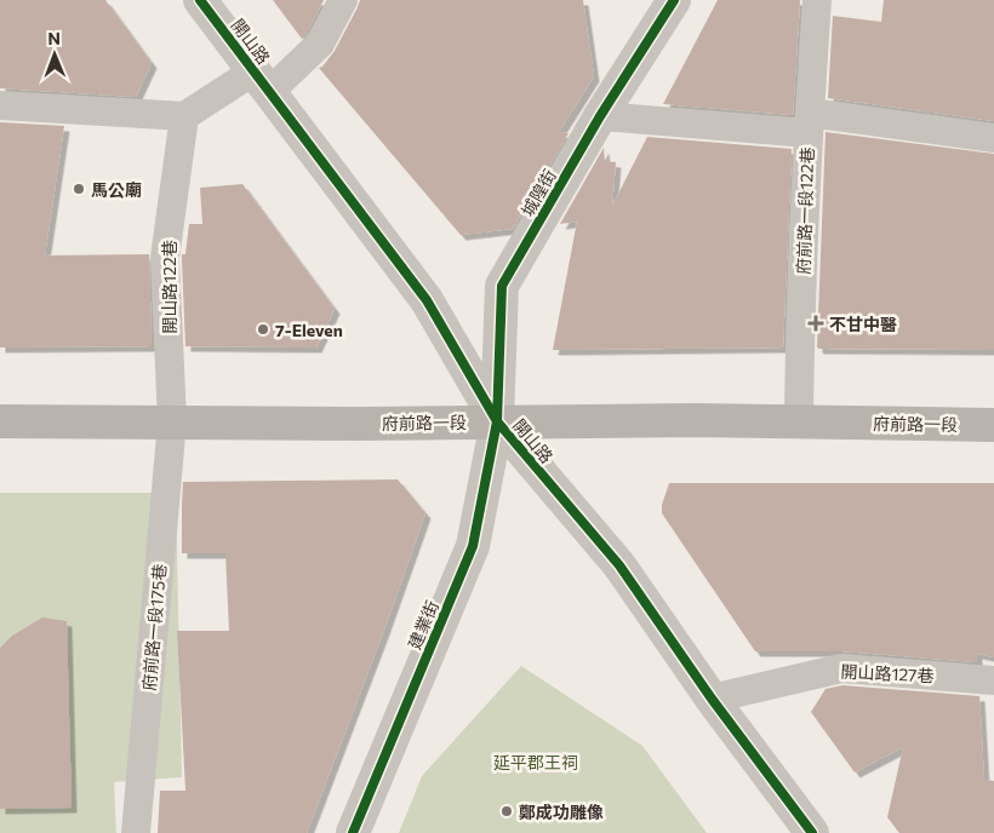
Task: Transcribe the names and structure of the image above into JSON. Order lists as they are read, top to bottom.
{
  "streets": {
    "main road": ["府前路一段"],
    "street": ["開山路", "城隍街", "建業街"],
    "lane": [
      "府前路一段122巷",
      "開山路122巷",
      "府前路一段175巷",
      "開山路127巷"
    ]
  },
  "crossings": [
    ["開山路", "城隍街"],
    ["開山路", "府前路一段"],
    ["開山路", "建業街"],
    ["開山路", "開山路127巷"],
    ["城隍街", "府前路一段"],
    ["城隍街", "建業街"],
    ["府前路一段122巷", "府前路一段"],
    ["開山路122巷", "府前路一段"],
    ["開山路122巷", "府前路一段175巷"],
    ["府前路一段", "建業街"],
    ["府前路一段", "府前路一段175巷"]
  ],
  "parks": ["延平郡王祠"],
  "places": {
    "other": ["馬公廟", "7-Eleven", "鄭成功雕像"],
    "health": ["不甘中醫"]
  },
  "north": "top"
}
